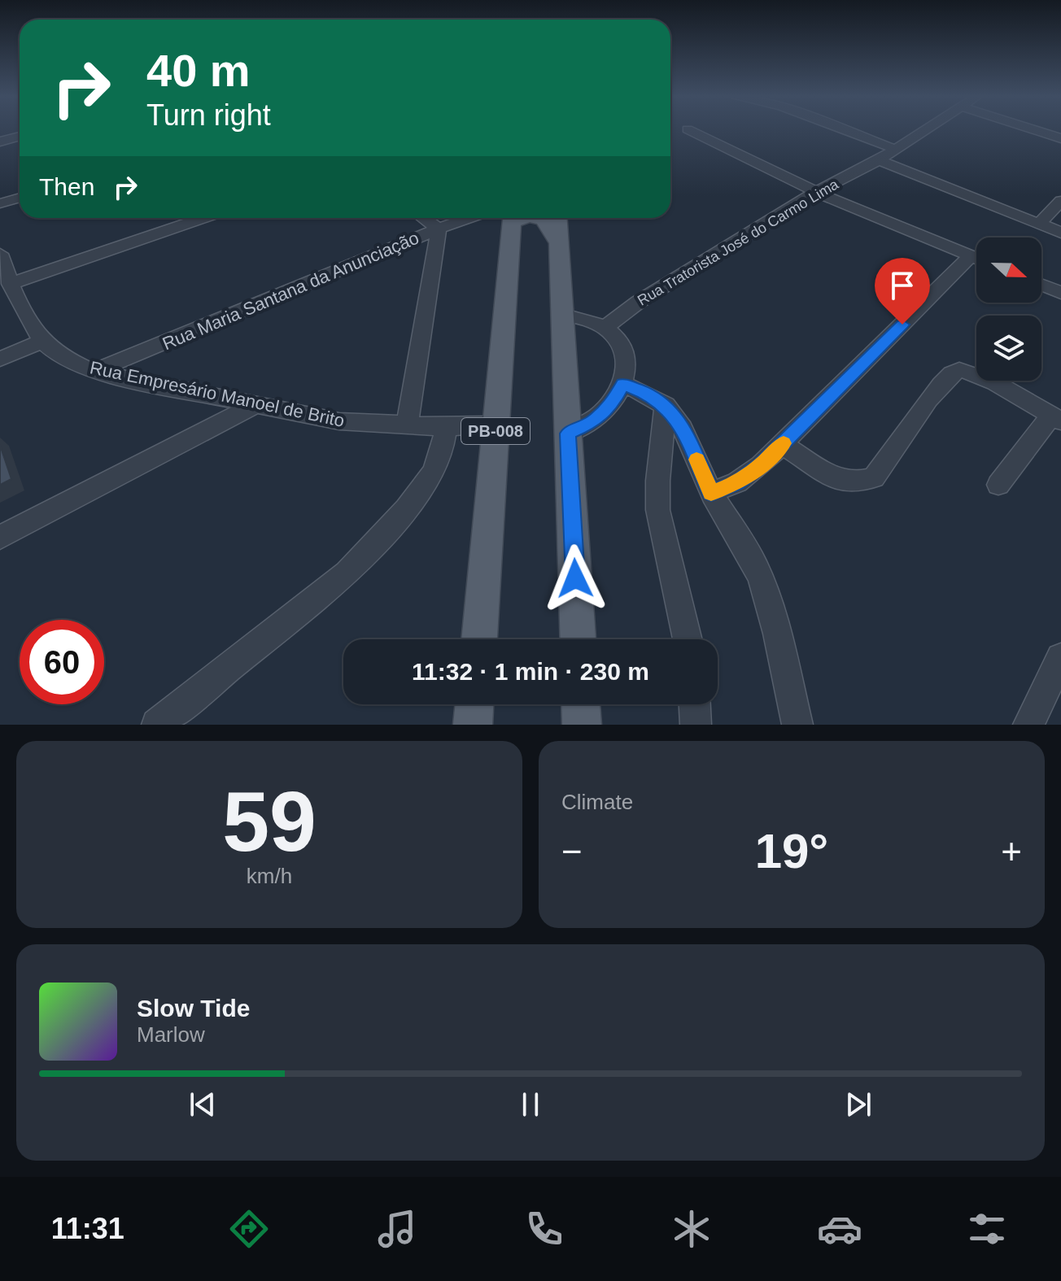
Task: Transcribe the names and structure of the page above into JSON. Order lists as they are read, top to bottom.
{
  "streets": {
    "main road": ["PB-008"],
    "street": ["Rua Tratorista José do Carmo Lima", "Rua Maria Santana da Anunciação", "Rua Empresário Manoel de Brito"]
  },
  "crossings": [
    ["Rua Maria Santana da Anunciação", "Rua Empresário Manoel de Brito"],
    ["Rua Empresário Manoel de Brito", "PB-008"]
  ],
  "north": "right",
  "page": {
    "turn": ["40 m", "Turn right"],
    "then": "Then",
    "limit": "60",
    "trip": "11:32 · 1 min · 230 m",
    "tile": [
      ["59", "km/h"],
      "Climate"
    ],
    "heat": ["−", "19°", "+"],
    "song": ["Slow Tide", "Marlow"],
    "tabs": "11:31"
  }
}
